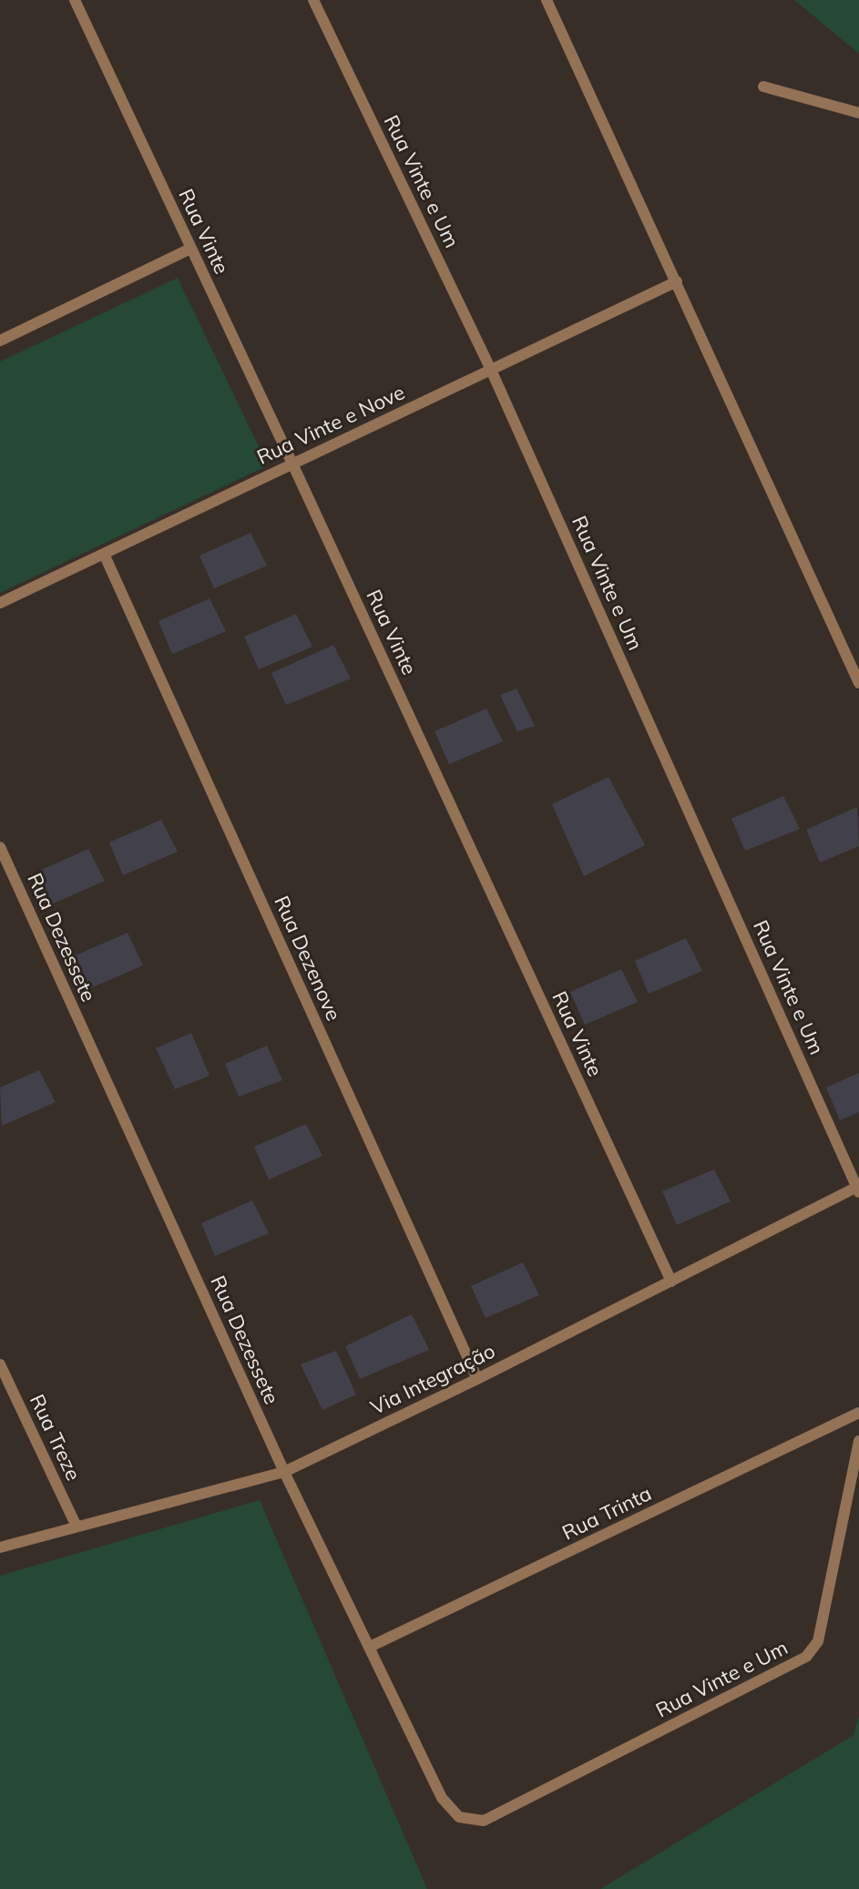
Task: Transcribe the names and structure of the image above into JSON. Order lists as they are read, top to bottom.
{
  "streets": {
    "street": [
      "Rua Vinte e Um",
      "Rua Vinte",
      "Rua Vinte e Nove",
      "Rua Dezessete",
      "Rua Dezenove",
      "Via Integração",
      "Rua Treze",
      "Rua Trinta"
    ]
  },
  "crossings": [
    ["Rua Vinte e Um", "Rua Vinte e Nove"],
    ["Rua Vinte e Um", "Rua Dezessete"],
    ["Rua Vinte e Um", "Via Integração"],
    ["Rua Vinte", "Rua Vinte e Nove"],
    ["Rua Vinte", "Via Integração"],
    ["Rua Vinte e Nove", "Rua Dezenove"],
    ["Rua Dezessete", "Via Integração"],
    ["Rua Dezessete", "Rua Trinta"],
    ["Rua Dezenove", "Via Integração"],
    ["Via Integração", "Rua Treze"]
  ]
}
